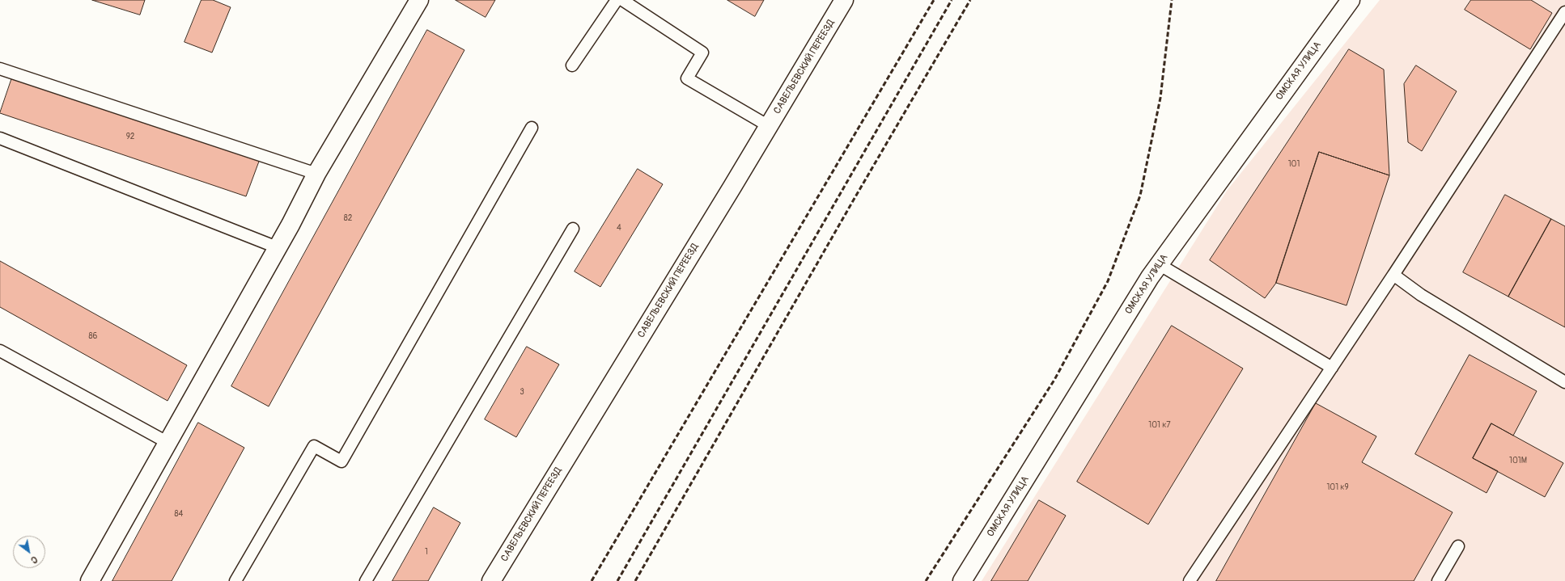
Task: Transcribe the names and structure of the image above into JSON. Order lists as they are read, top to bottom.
{
  "streets": {
    "main road": ["САВЕЛЬЕВСКИЙ ПЕРЕЕЗД", "ОМСКАЯ УЛИЦА"]
  },
  "house_numbers": [
    "92",
    "101",
    "82",
    "4",
    "86",
    "3",
    "101 к7",
    "101М",
    "101 к9",
    "84",
    "1"
  ],
  "north": "bottom right"
}
